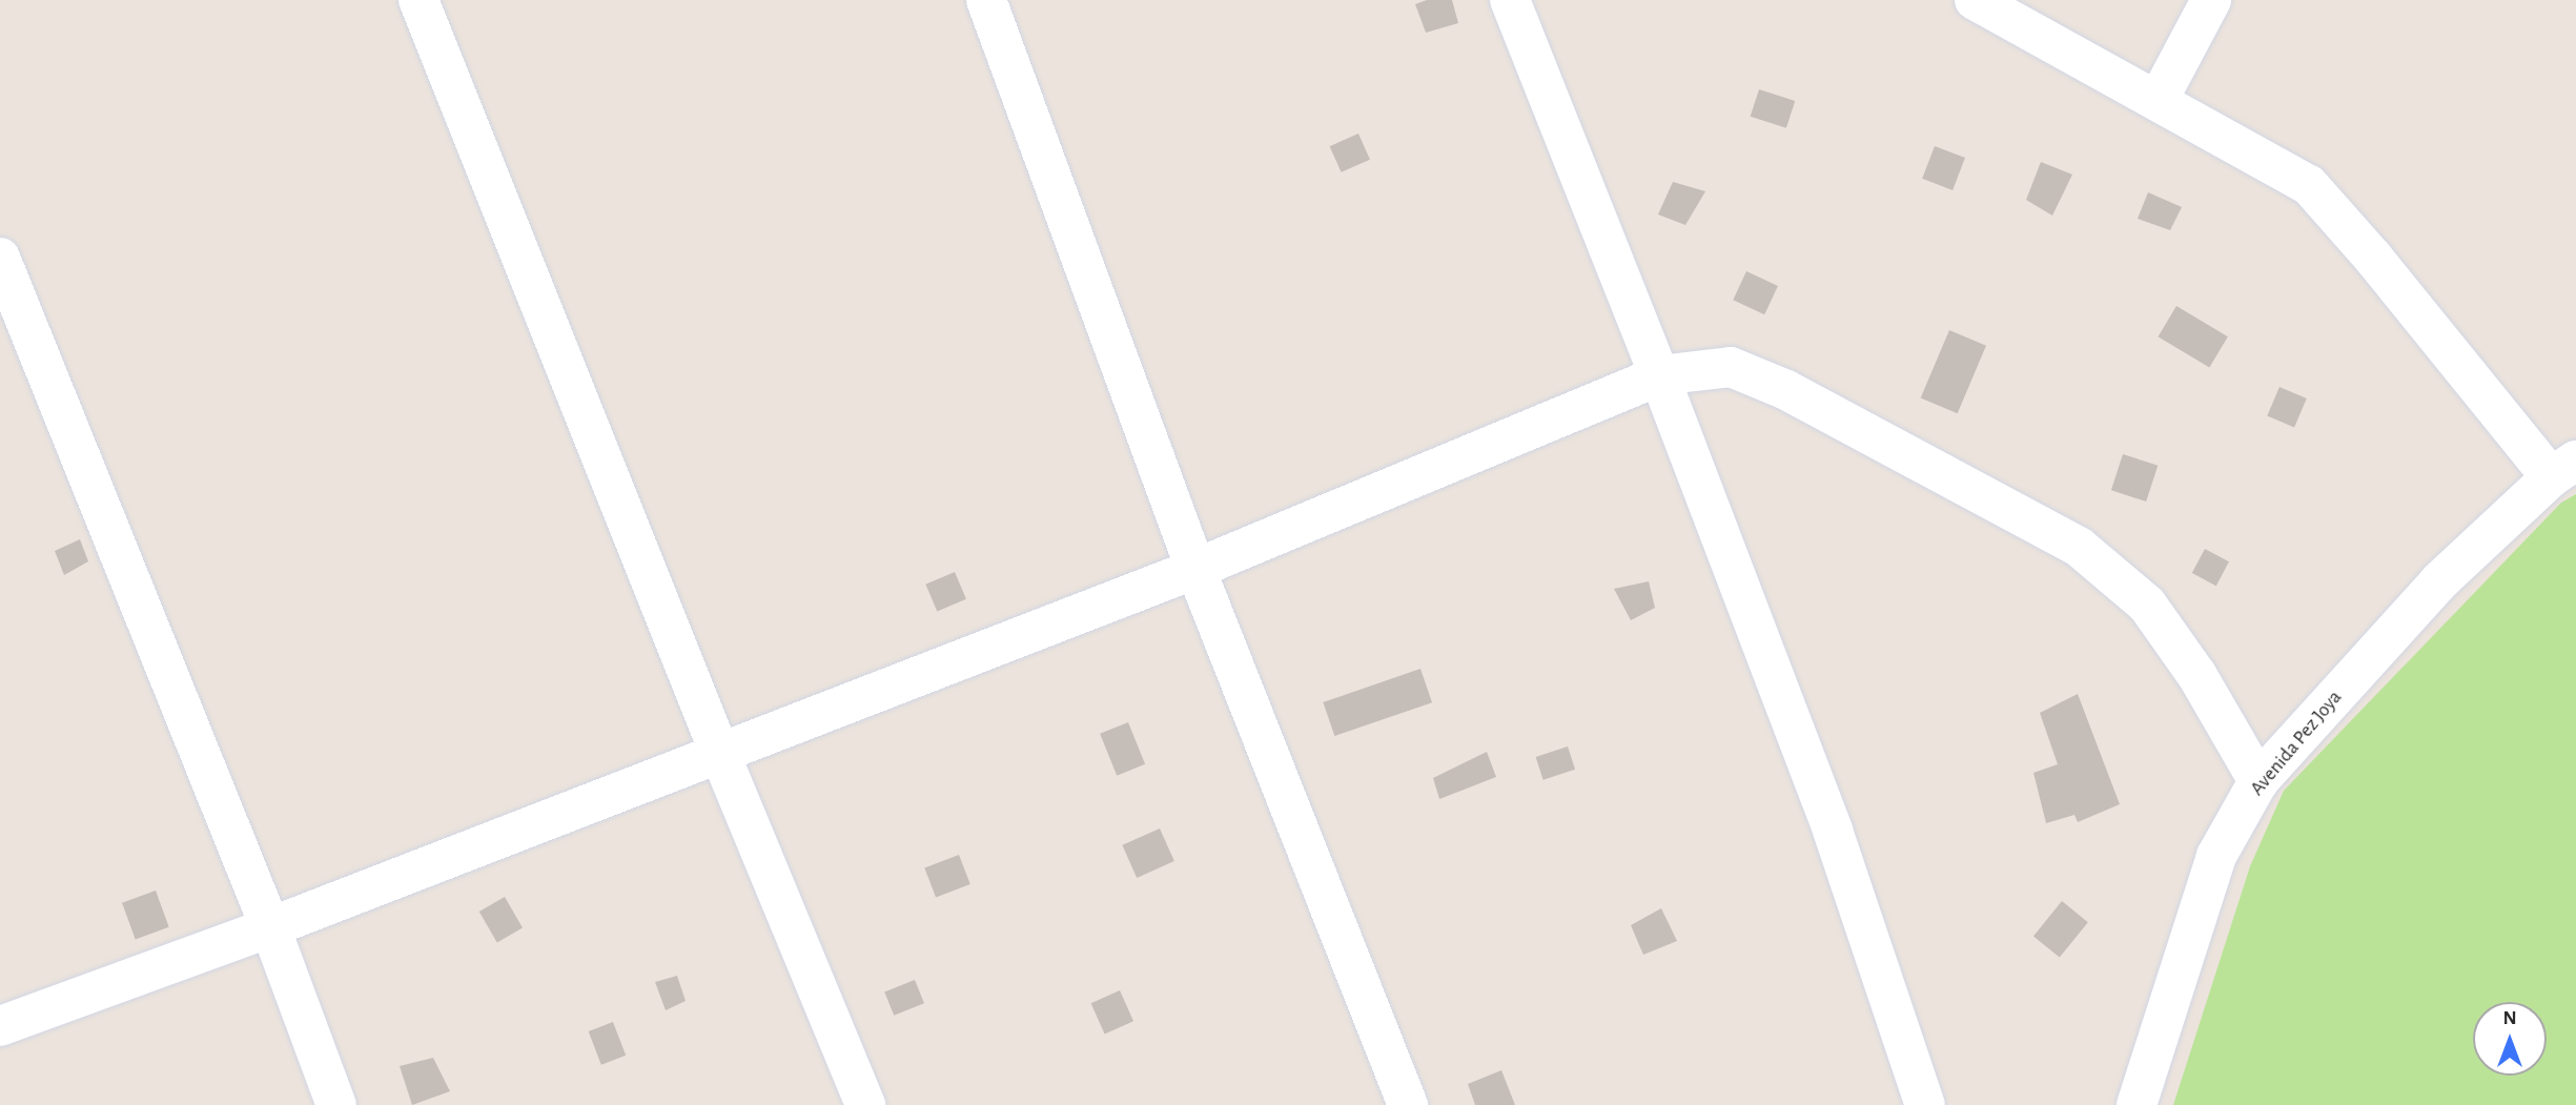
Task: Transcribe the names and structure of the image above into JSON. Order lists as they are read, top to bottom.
{
  "streets": {
    "street": ["Avenida Pez Joya"]
  },
  "north": "top"
}
